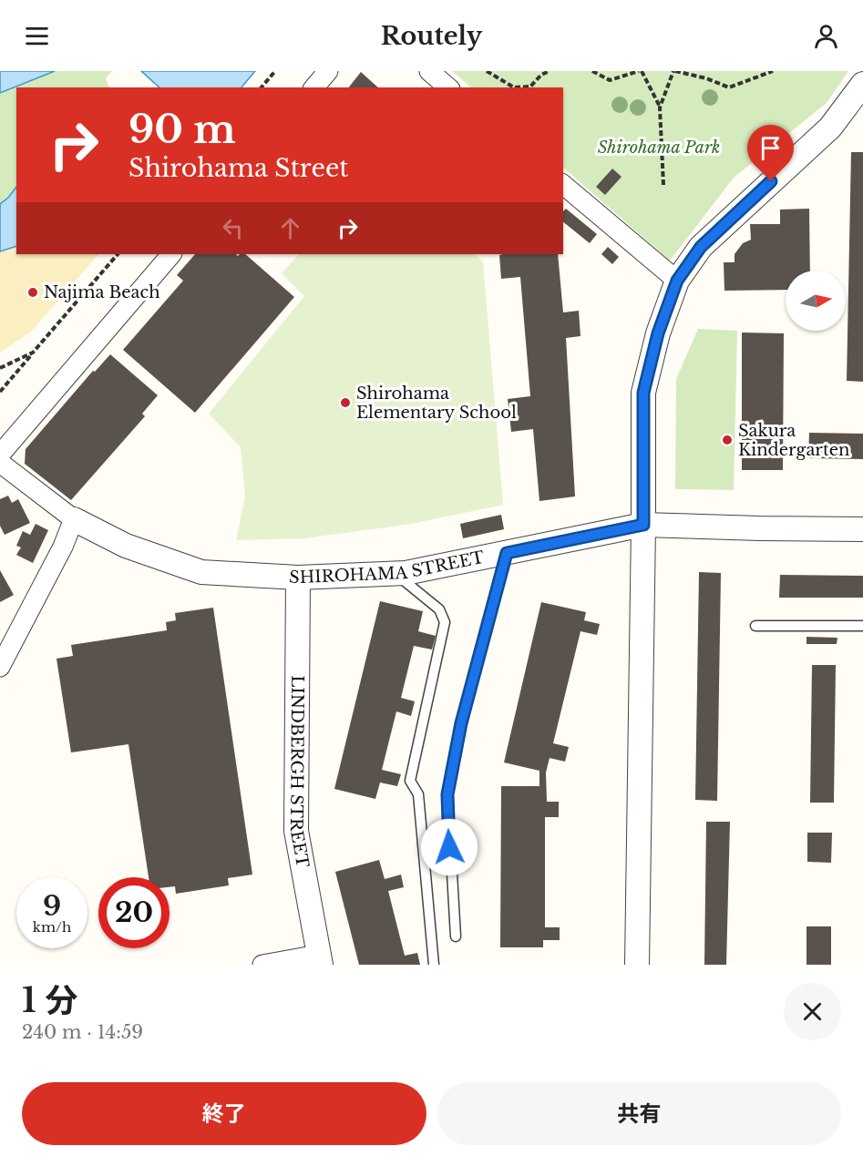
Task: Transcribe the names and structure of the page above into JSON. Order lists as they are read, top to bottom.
{
  "streets": {
    "street": ["SHIROHAMA STREET", "LINDBERGH STREET"]
  },
  "crossings": [
    ["SHIROHAMA STREET", "LINDBERGH STREET"]
  ],
  "parks": ["Shirohama Park"],
  "places": ["Najima Beach", "Shirohama Elementary School", "Sakura Kindergarten"],
  "north": "right",
  "page": {
    "header": "Routely",
    "turn": ["90 m", "Shirohama Street"],
    "speed": "9 km/h",
    "limit": "20",
    "heading": ["1 分", "240 m · 14:59"],
    "buttons": ["終了", "共有"]
  }
}
